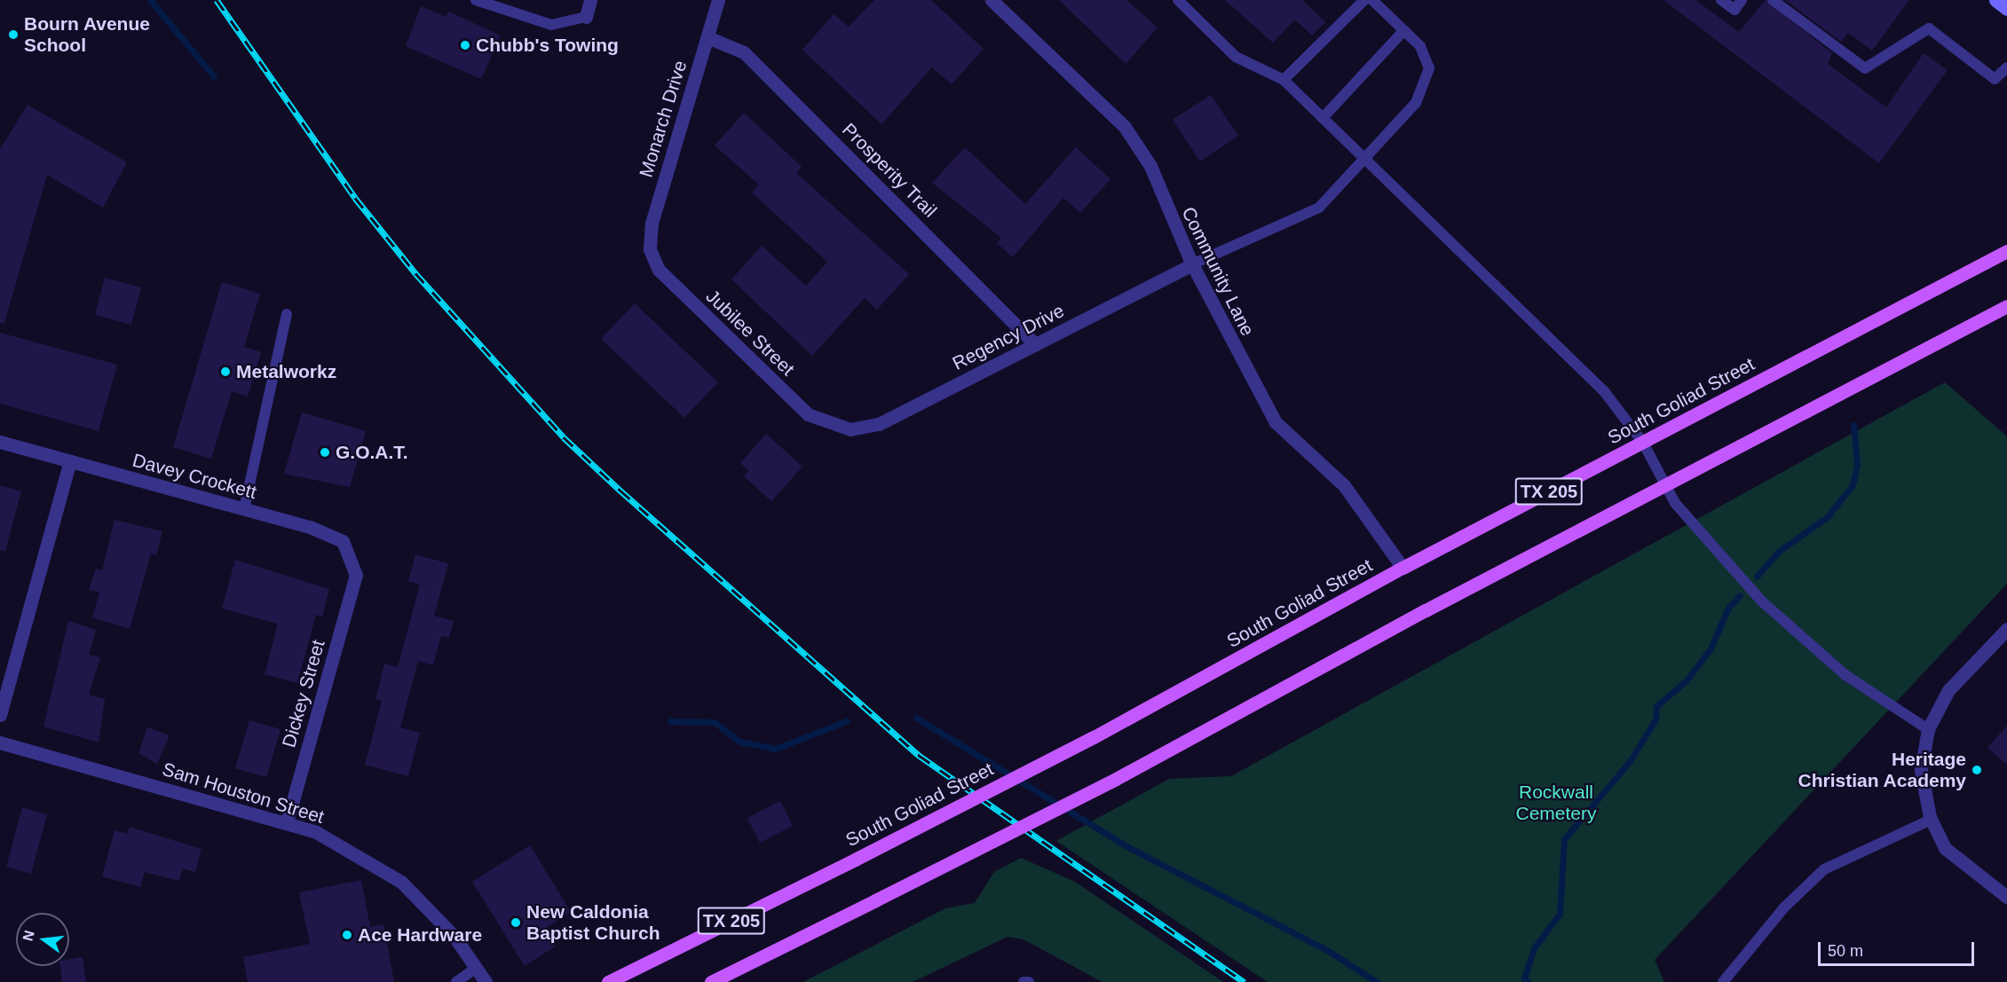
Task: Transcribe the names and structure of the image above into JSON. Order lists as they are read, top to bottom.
{
  "streets": {
    "main road": ["South Goliad Street", "TX 205"],
    "street": [
      "Monarch Drive",
      "Prosperity Trail",
      "Community Lane",
      "Jubilee Street",
      "Regency Drive",
      "Davey Crockett",
      "Dickey Street",
      "Sam Houston Street"
    ]
  },
  "crossings": [
    ["Monarch Drive", "Prosperity Trail"],
    ["Monarch Drive", "Jubilee Street"],
    ["Prosperity Trail", "Regency Drive"],
    ["Community Lane", "Regency Drive"],
    ["Community Lane", "South Goliad Street"],
    ["Jubilee Street", "Regency Drive"],
    ["Davey Crockett", "Dickey Street"],
    ["Dickey Street", "Sam Houston Street"]
  ],
  "parks": ["Rockwall Cemetery"],
  "places": [
    "Bourn Avenue School",
    "Chubb's Towing",
    "Metalworkz",
    "G.O.A.T.",
    "Heritage Christian Academy",
    "New Caldonia Baptist Church",
    "Ace Hardware"
  ],
  "scale_bar": "50 m",
  "north": "left"
}
